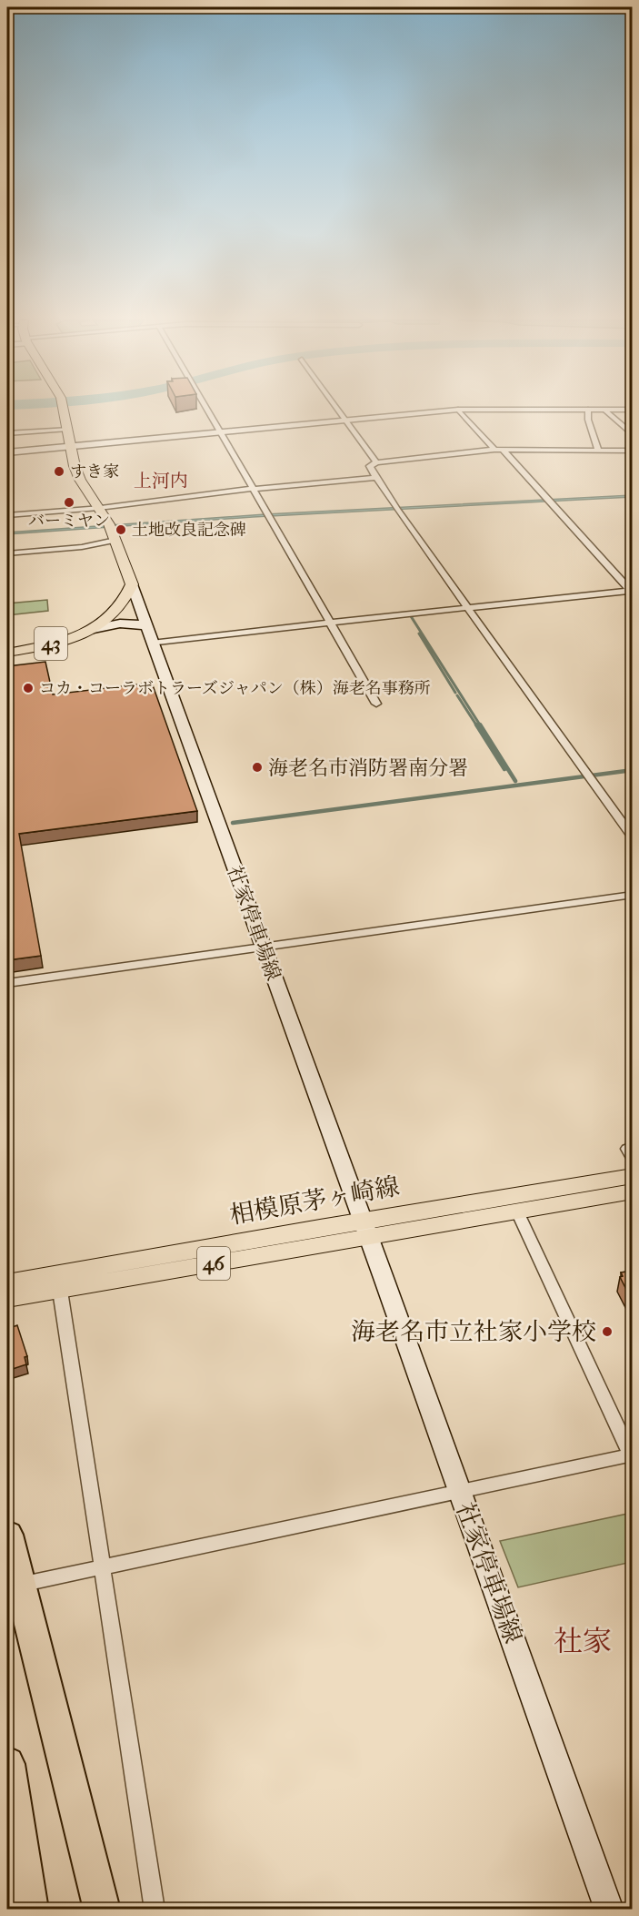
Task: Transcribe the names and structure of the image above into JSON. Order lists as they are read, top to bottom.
{
  "streets": {
    "main road": [
      "43",
      "社家停車場線",
      "相模原茅ヶ崎線",
      "46"
    ]
  },
  "crossings": [
    ["43", "社家停車場線"],
    ["社家停車場線", "相模原茅ヶ崎線"]
  ],
  "districts": ["上河内", "社家"],
  "places": [
    "すき家",
    "バーミヤン",
    "土地改良記念碑",
    "コカ・コーラボトラーズジャパン（株）海老名事務所",
    "海老名市消防署南分署",
    "海老名市立社家小学校"
  ]
}
